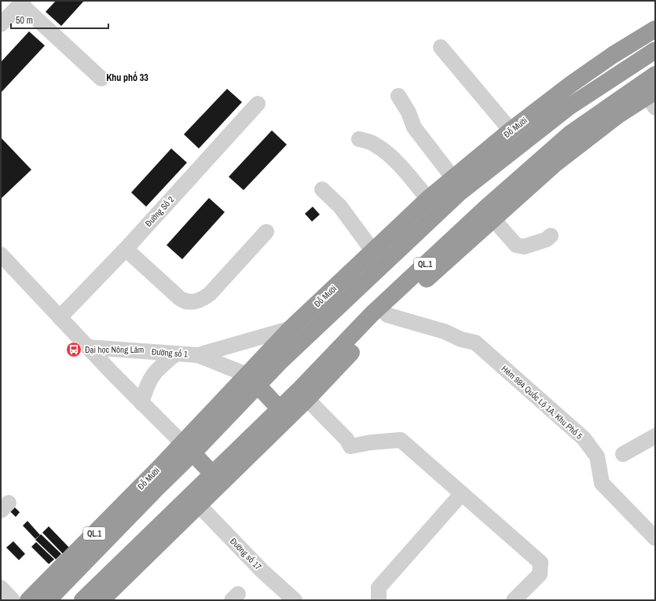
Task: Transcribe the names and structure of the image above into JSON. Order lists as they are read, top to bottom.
{
  "streets": {
    "highway": ["Đỗ Mười", "QL.1"],
    "street": [
      "Đường Số 2",
      "Đường số 1",
      "Hẻm 984 Quốc Lộ 1A, Khu Phố 5",
      "Đường số 17"
    ]
  },
  "crossings": [
    ["Đỗ Mười", "Đường số 1"],
    ["QL.1", "Hẻm 984 Quốc Lộ 1A, Khu Phố 5"],
    ["QL.1", "Đường số 17"]
  ],
  "districts": ["Khu phố 33"],
  "places": {
    "bus stop": ["Đại học Nông Lâm"]
  },
  "scale_bar": "50 m"
}
